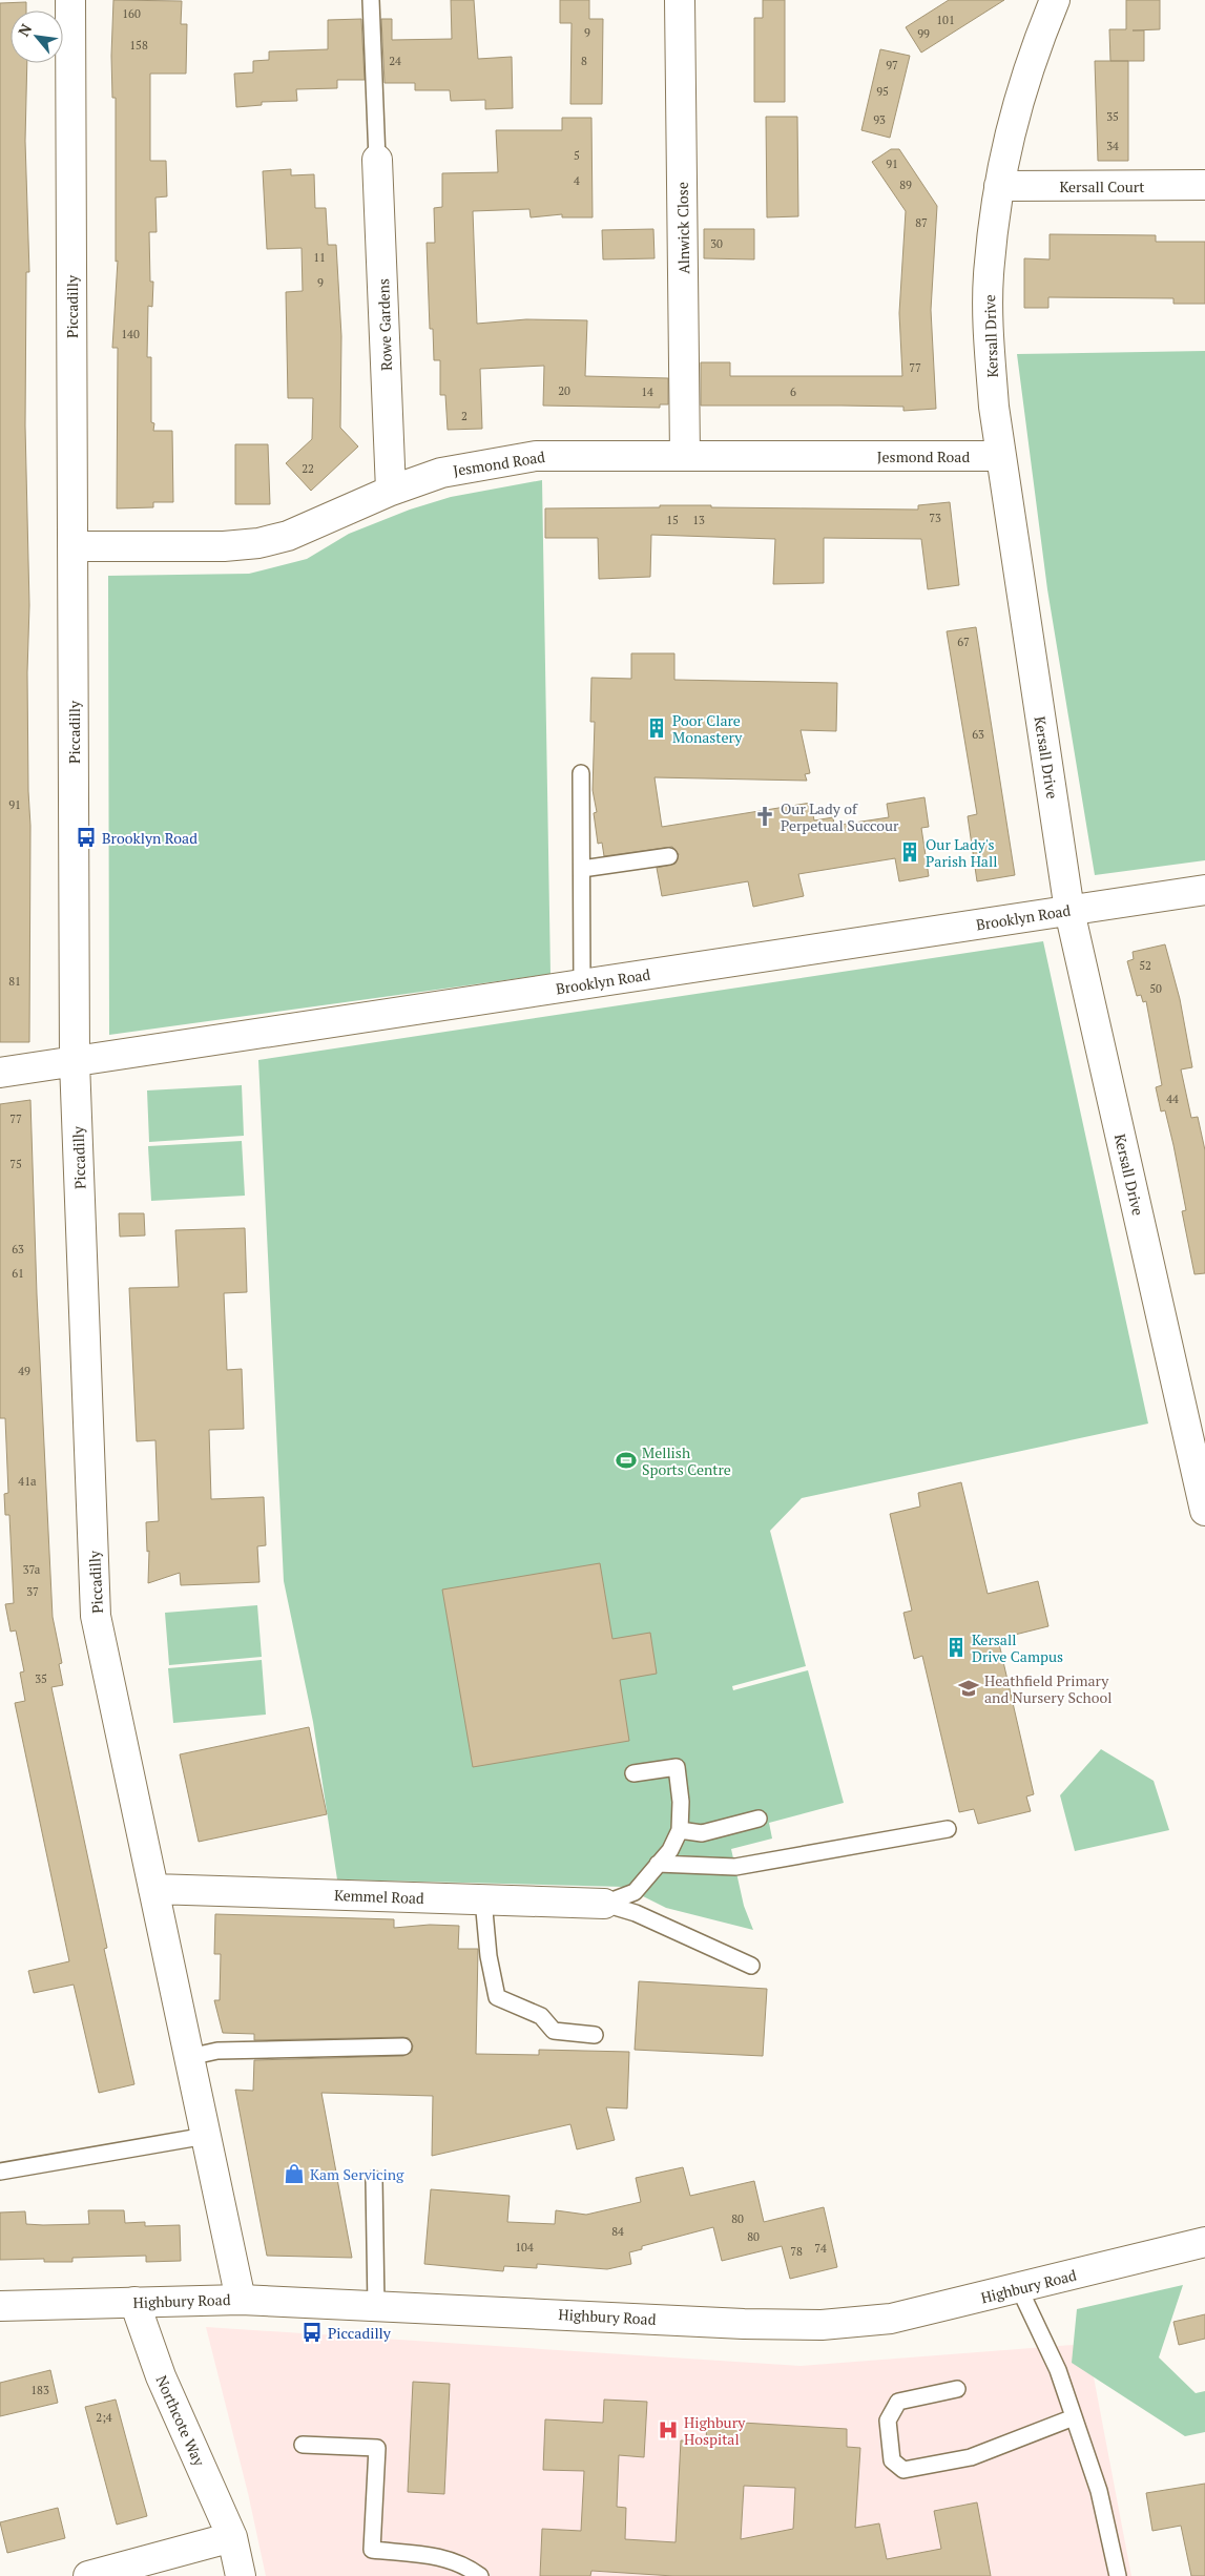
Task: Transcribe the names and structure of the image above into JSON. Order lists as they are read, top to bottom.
{
  "streets": {
    "street": [
      "Kersall Court",
      "Alnwick Close",
      "Piccadilly",
      "Rowe Gardens",
      "Kersall Drive",
      "Jesmond Road",
      "Brooklyn Road",
      "Kemmel Road",
      "Highbury Road",
      "Northcote Way"
    ]
  },
  "crossings": [
    ["Kersall Court", "Kersall Drive"],
    ["Alnwick Close", "Jesmond Road"],
    ["Piccadilly", "Jesmond Road"],
    ["Piccadilly", "Brooklyn Road"],
    ["Piccadilly", "Kemmel Road"],
    ["Piccadilly", "Highbury Road"],
    ["Rowe Gardens", "Jesmond Road"],
    ["Kersall Drive", "Jesmond Road"],
    ["Kersall Drive", "Brooklyn Road"],
    ["Highbury Road", "Northcote Way"]
  ],
  "places": {
    "building": ["Poor Clare Monastery", "Our Lady's Parish Hall", "Kersall Drive Campus"],
    "church": ["Our Lady of Perpetual Succour"],
    "bus stop": ["Brooklyn Road", "Piccadilly"],
    "sports": ["Mellish Sports Centre"],
    "school or university": ["Heathfield Primary and Nursery School"],
    "shop": ["Kam Servicing"],
    "hospital": ["Highbury Hospital"]
  },
  "house_numbers": [
    "160",
    "101",
    "9",
    "99",
    "158",
    "24",
    "8",
    "97",
    "95",
    "35",
    "93",
    "34",
    "5",
    "91",
    "4",
    "89",
    "87",
    "30",
    "11",
    "9",
    "140",
    "77",
    "20",
    "14",
    "6",
    "2",
    "22",
    "73",
    "15",
    "13",
    "67",
    "63",
    "91",
    "52",
    "81",
    "50",
    "44",
    "77",
    "75",
    "63",
    "61",
    "49",
    "41a",
    "37a",
    "37",
    "35",
    "80",
    "84",
    "80",
    "104",
    "74",
    "78",
    "183",
    "2;4"
  ],
  "north": "top left"
}
